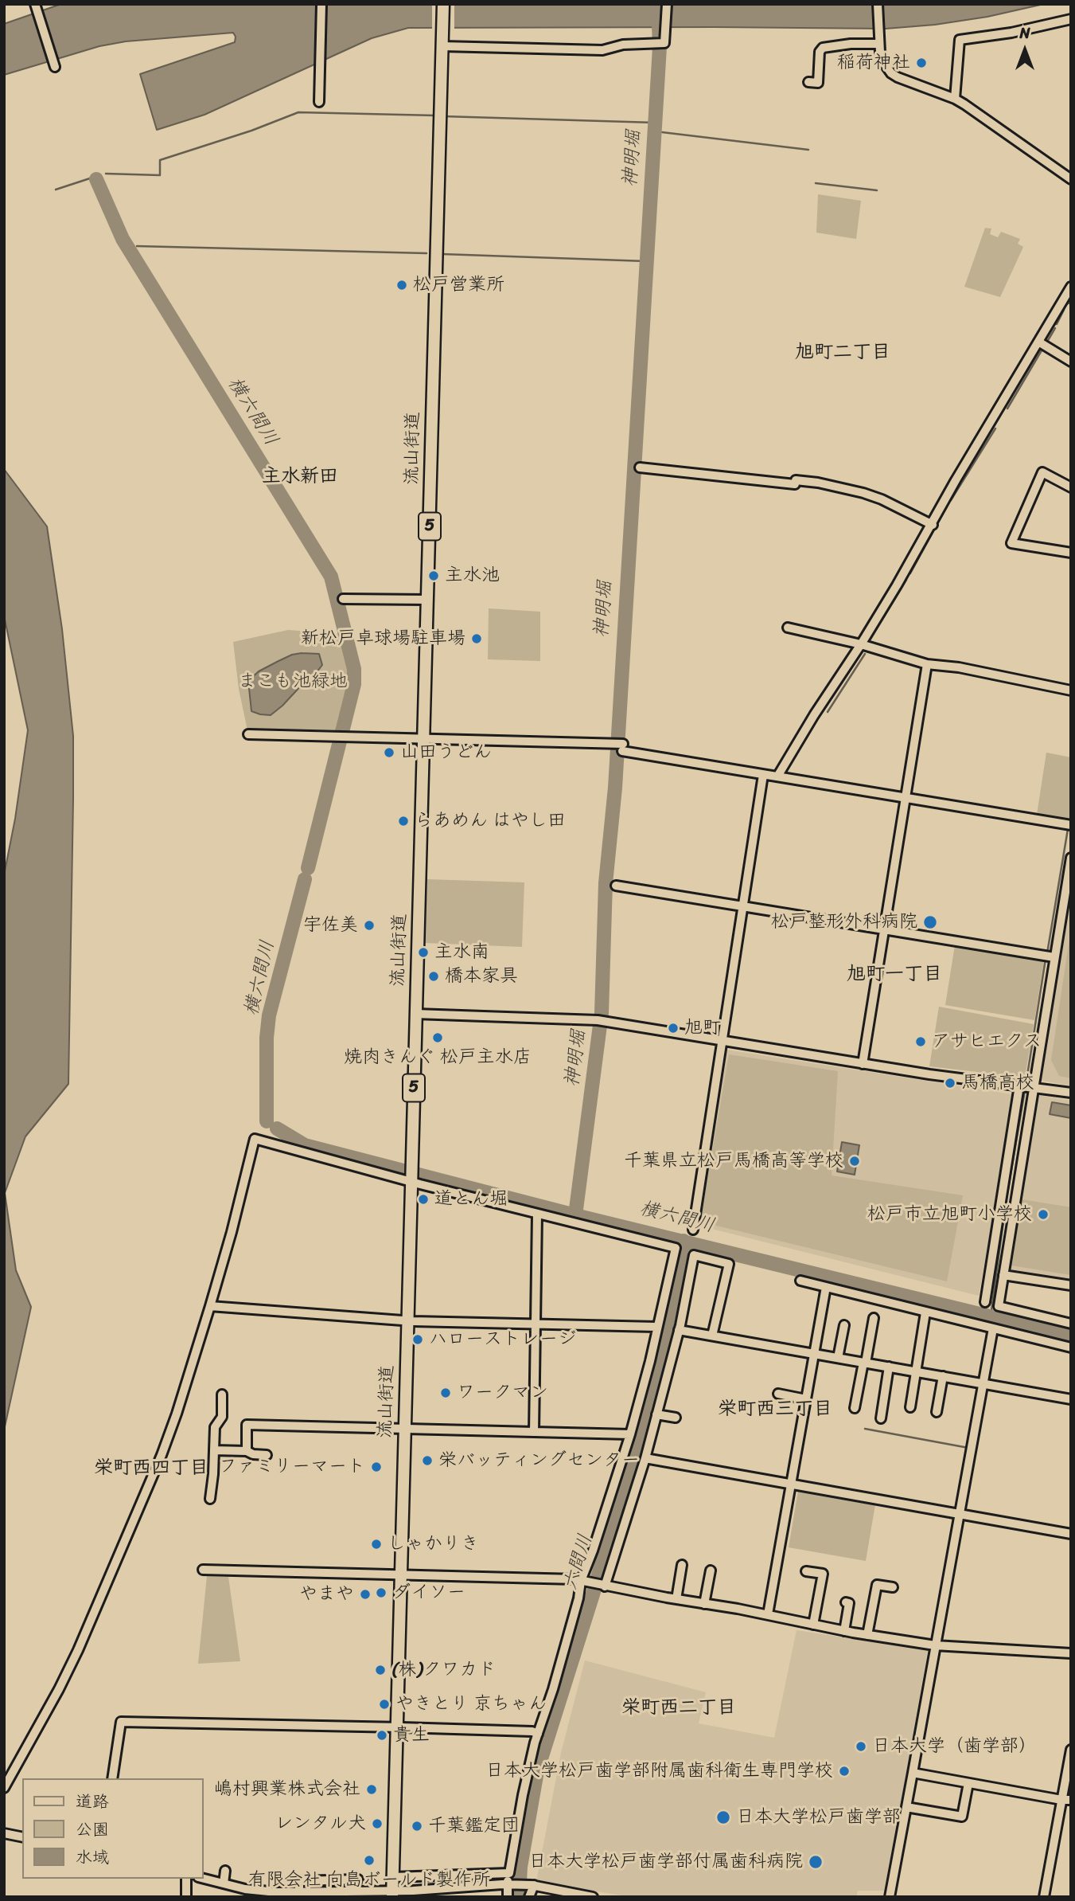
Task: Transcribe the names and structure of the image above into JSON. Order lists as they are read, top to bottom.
{
  "streets": {
    "main road": ["流山街道", "5"]
  },
  "districts": [
    "旭町二丁目",
    "主水新田",
    "旭町一丁目",
    "栄町西三丁目",
    "栄町西四丁目",
    "栄町西二丁目"
  ],
  "water": ["神明堀", "横六間川", "六間川"],
  "parks": ["まこも池緑地"],
  "places": [
    "稲荷神社",
    "松戸営業所",
    "主水池",
    "新松戸卓球場駐車場",
    "山田うどん",
    "らあめん はやし田",
    "松戸整形外科病院",
    "宇佐美",
    "主水南",
    "橋本家具",
    "旭町",
    "焼肉きんぐ 松戸主水店",
    "アサヒエクス",
    "馬橋高校",
    "千葉県立松戸馬橋高等学校",
    "道とん堀",
    "松戸市立旭町小学校",
    "ハローストレージ",
    "ワークマン",
    "栄バッティングセンター",
    "ファミリーマート",
    "しゃかりき",
    "ダイソー",
    "やまや",
    "(株)クワカド",
    "やきとり 京ちゃん",
    "貴生",
    "日本大学（歯学部）",
    "日本大学松戸歯学部附属歯科衛生専門学校",
    "嶋村興業株式会社",
    "日本大学松戸歯学部",
    "レンタル犬",
    "千葉鑑定団",
    "有限会社 向島ボールド製作所",
    "日本大学松戸歯学部付属歯科病院"
  ],
  "legend": ["道路", "公園", "水域"],
  "north": "top"
}
